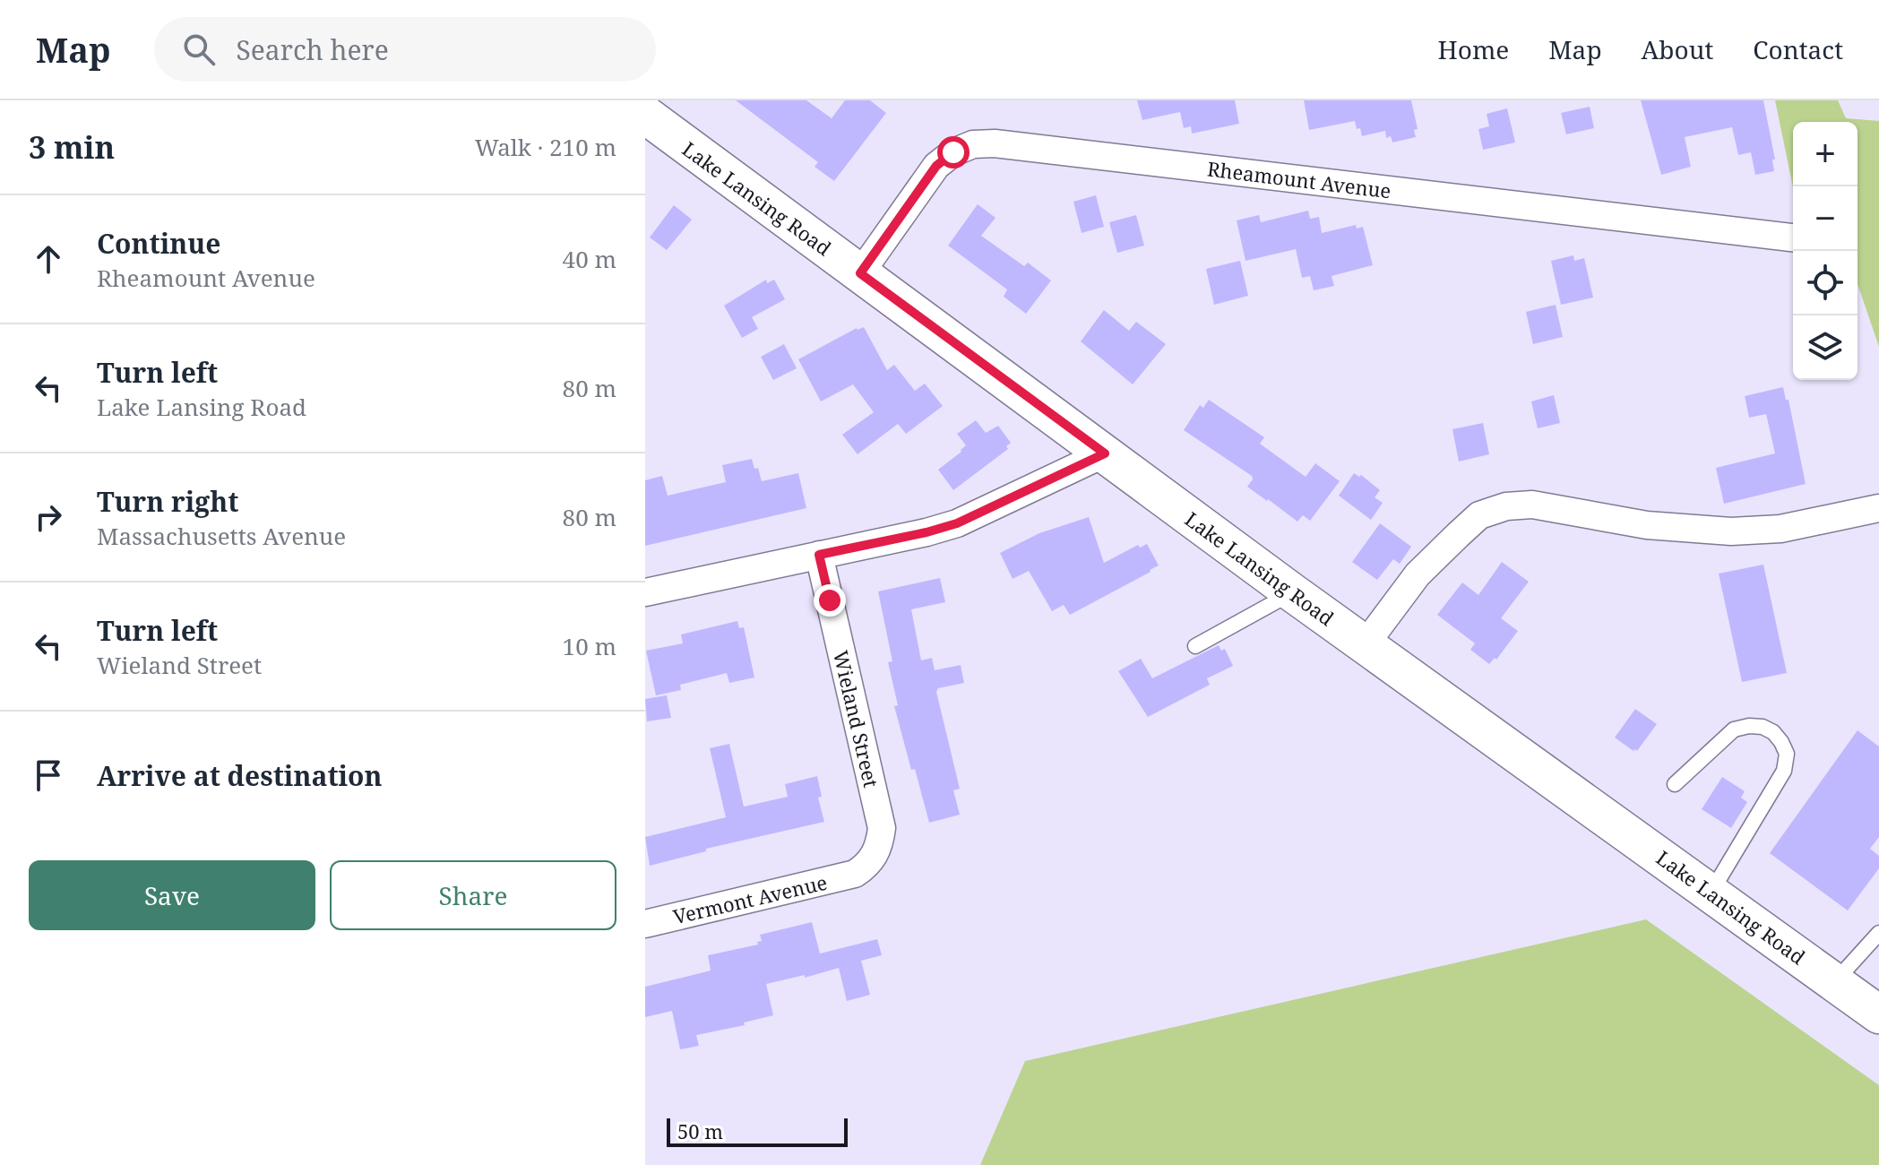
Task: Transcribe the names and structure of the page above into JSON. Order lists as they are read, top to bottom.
{
  "streets": {
    "main road": ["Lake Lansing Road"],
    "street": ["Rheamount Avenue", "Wieland Street", "Vermont Avenue"]
  },
  "crossings": [
    ["Rheamount Avenue", "Lake Lansing Road"],
    ["Wieland Street", "Vermont Avenue"]
  ],
  "scale_bar": "50 m",
  "page": {
    "header": "Map",
    "search": "Search here",
    "nav": [
      "Home",
      "Map",
      "About",
      "Contact"
    ],
    "heading": ["3 min", "Walk · 210 m"],
    "map_buttons": ["+", "−"],
    "list": [
      ["Continue", "Rheamount Avenue", "40 m"],
      ["Turn left", "Lake Lansing Road", "80 m"],
      ["Turn right", "Massachusetts Avenue", "80 m"],
      ["Turn left", "Wieland Street", "10 m"],
      "Arrive at destination"
    ],
    "buttons": ["Save", "Share"],
    "scale": "50 m"
  }
}
